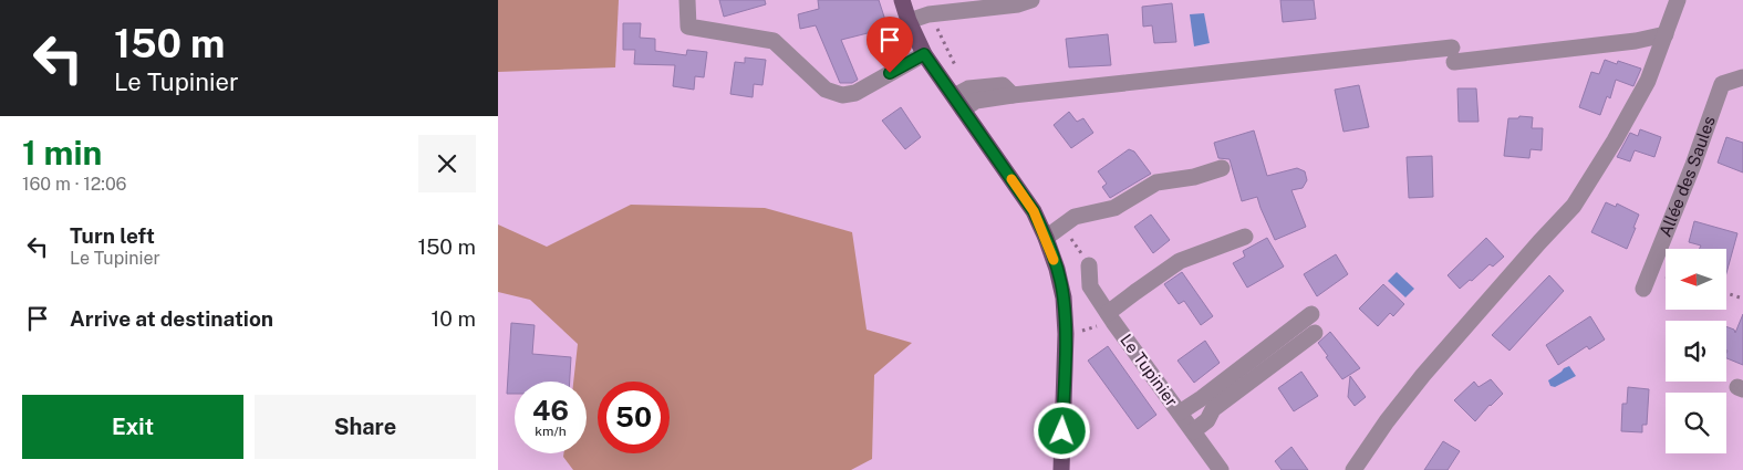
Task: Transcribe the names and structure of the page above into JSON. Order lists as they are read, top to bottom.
{
  "streets": {
    "street": ["Allée des Saules", "Le Tupinier"]
  },
  "north": "left",
  "page": {
    "turn": ["150 m", "Le Tupinier"],
    "heading": ["1 min", "160 m · 12:06"],
    "list": [
      {
        "name": "Turn left",
        "note": "Le Tupinier",
        "value": "150 m"
      },
      {
        "name": "Arrive at destination",
        "value": "10 m"
      }
    ],
    "speed": "46 km/h",
    "limit": "50",
    "buttons": ["Exit", "Share"]
  }
}
